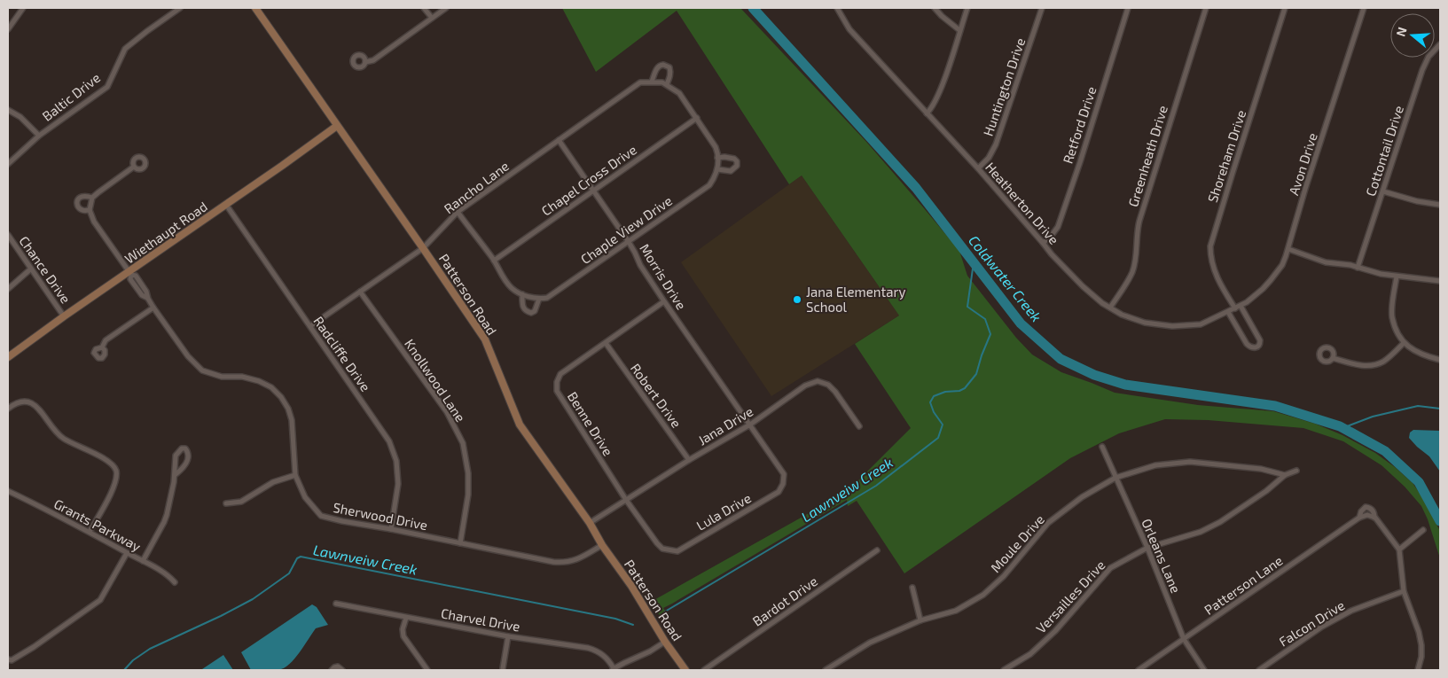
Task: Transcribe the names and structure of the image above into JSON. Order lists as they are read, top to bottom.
{
  "streets": {
    "main road": ["Wiethaupt Road", "Patterson Road"],
    "street": [
      "Huntington Drive",
      "Baltic Drive",
      "Retford Drive",
      "Cottontail Drive",
      "Greenheath Drive",
      "Shoreham Drive",
      "Avon Drive",
      "Chapel Cross Drive",
      "Rancho Lane",
      "Heatherton Drive",
      "Chaple View Drive",
      "Chance Drive",
      "Morris Drive",
      "Radcliffe Drive",
      "Knollwood Lane",
      "Robert Drive",
      "Benne Drive",
      "Jana Drive",
      "Lula Drive",
      "Sherwood Drive",
      "Grants Parkway",
      "Moule Drive",
      "Orleans Lane",
      "Patterson Lane",
      "Versailles Drive",
      "Bardot Drive",
      "Charvel Drive",
      "Falcon Drive"
    ]
  },
  "crossings": [
    ["Huntington Drive", "Heatherton Drive"],
    ["Retford Drive", "Heatherton Drive"],
    ["Greenheath Drive", "Heatherton Drive"],
    ["Shoreham Drive", "Avon Drive"],
    ["Shoreham Drive", "Heatherton Drive"],
    ["Avon Drive", "Heatherton Drive"],
    ["Chapel Cross Drive", "Morris Drive"],
    ["Rancho Lane", "Morris Drive"],
    ["Rancho Lane", "Patterson Road"],
    ["Rancho Lane", "Radcliffe Drive"],
    ["Rancho Lane", "Knollwood Lane"],
    ["Chaple View Drive", "Morris Drive"],
    ["Wiethaupt Road", "Chance Drive"],
    ["Wiethaupt Road", "Patterson Road"],
    ["Wiethaupt Road", "Radcliffe Drive"],
    ["Wiethaupt Road", "Sherwood Drive"],
    ["Morris Drive", "Benne Drive"],
    ["Morris Drive", "Jana Drive"],
    ["Morris Drive", "Lula Drive"],
    ["Patterson Road", "Jana Drive"],
    ["Patterson Road", "Sherwood Drive"],
    ["Radcliffe Drive", "Sherwood Drive"],
    ["Knollwood Lane", "Sherwood Drive"],
    ["Robert Drive", "Benne Drive"],
    ["Robert Drive", "Jana Drive"],
    ["Benne Drive", "Jana Drive"],
    ["Benne Drive", "Lula Drive"],
    ["Jana Drive", "Lula Drive"],
    ["Moule Drive", "Orleans Lane"],
    ["Moule Drive", "Versailles Drive"],
    ["Orleans Lane", "Patterson Lane"],
    ["Orleans Lane", "Versailles Drive"]
  ],
  "water": ["Coldwater Creek", "Lawnveiw Creek"],
  "places": ["Jana Elementary School"],
  "north": "left"
}
